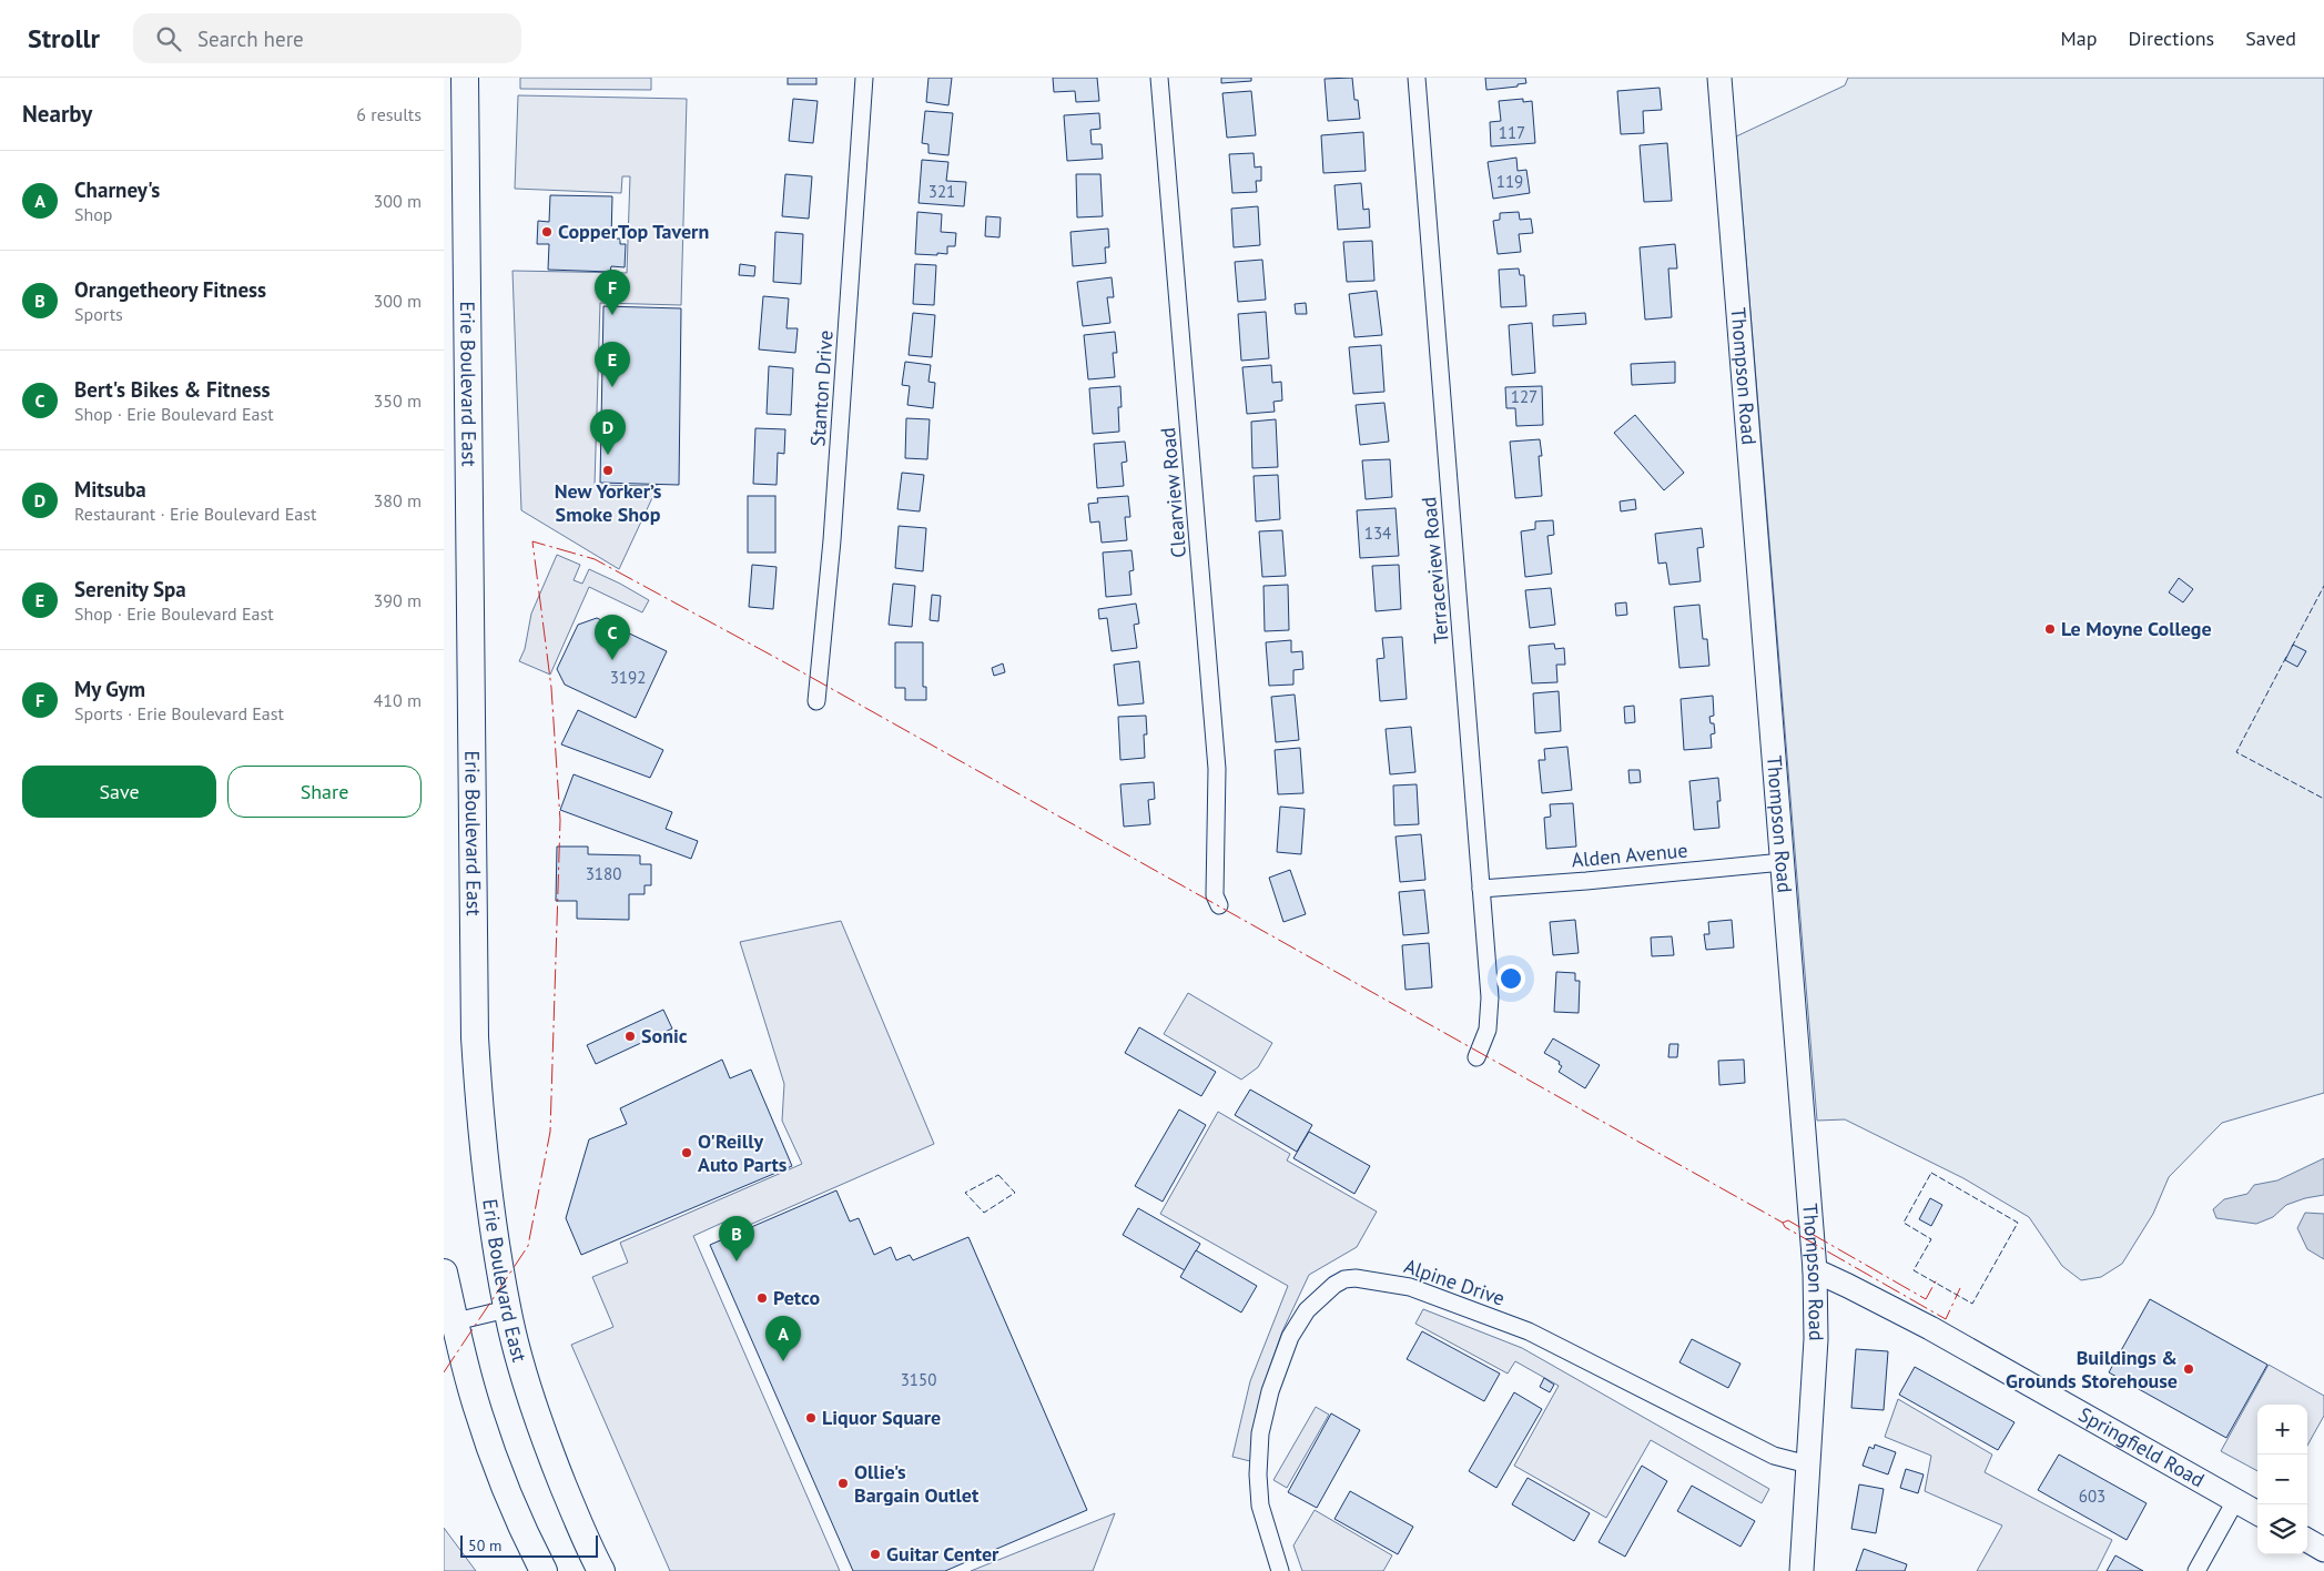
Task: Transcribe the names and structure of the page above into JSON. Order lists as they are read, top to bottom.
{
  "streets": {
    "main road": ["Erie Boulevard East"],
    "street": [
      "Thompson Road",
      "Stanton Drive",
      "Clearview Road",
      "Terraceview Road",
      "Alden Avenue",
      "Alpine Drive",
      "Springfield Road"
    ]
  },
  "crossings": [
    ["Thompson Road", "Alden Avenue"],
    ["Thompson Road", "Alpine Drive"],
    ["Thompson Road", "Springfield Road"],
    ["Terraceview Road", "Alden Avenue"]
  ],
  "places": [
    "CopperTop Tavern",
    "New Yorker’s Smoke Shop",
    "Le Moyne College",
    "Sonic",
    "O'Reilly Auto Parts",
    "Petco",
    "Buildings & Grounds Storehouse",
    "Liquor Square",
    "Ollie's Bargain Outlet",
    "Guitar Center"
  ],
  "house_numbers": [
    "117",
    "119",
    "321",
    "127",
    "134",
    "3192",
    "3180",
    "3150",
    "603"
  ],
  "scale_bar": "50 m",
  "page": {
    "header": "Strollr",
    "search": "Search here",
    "nav": ["Map", "Directions", "Saved"],
    "heading": ["Nearby", "6 results"],
    "list": [
      {
        "mark": "A",
        "name": "Charney's",
        "note": "Shop",
        "value": "300 m"
      },
      {
        "mark": "B",
        "name": "Orangetheory Fitness",
        "note": "Sports",
        "value": "300 m"
      },
      {
        "mark": "C",
        "name": "Bert's Bikes & Fitness",
        "note": "Shop · Erie Boulevard East",
        "value": "350 m"
      },
      {
        "mark": "D",
        "name": "Mitsuba",
        "note": "Restaurant · Erie Boulevard East",
        "value": "380 m"
      },
      {
        "mark": "E",
        "name": "Serenity Spa",
        "note": "Shop · Erie Boulevard East",
        "value": "390 m"
      },
      {
        "mark": "F",
        "name": "My Gym",
        "note": "Sports · Erie Boulevard East",
        "value": "410 m"
      }
    ],
    "pins": [
      "F",
      "E",
      "D",
      "C",
      "B",
      "A"
    ],
    "buttons": ["Save", "Share"],
    "map_buttons": ["+", "−"],
    "scale": "50 m"
  }
}
